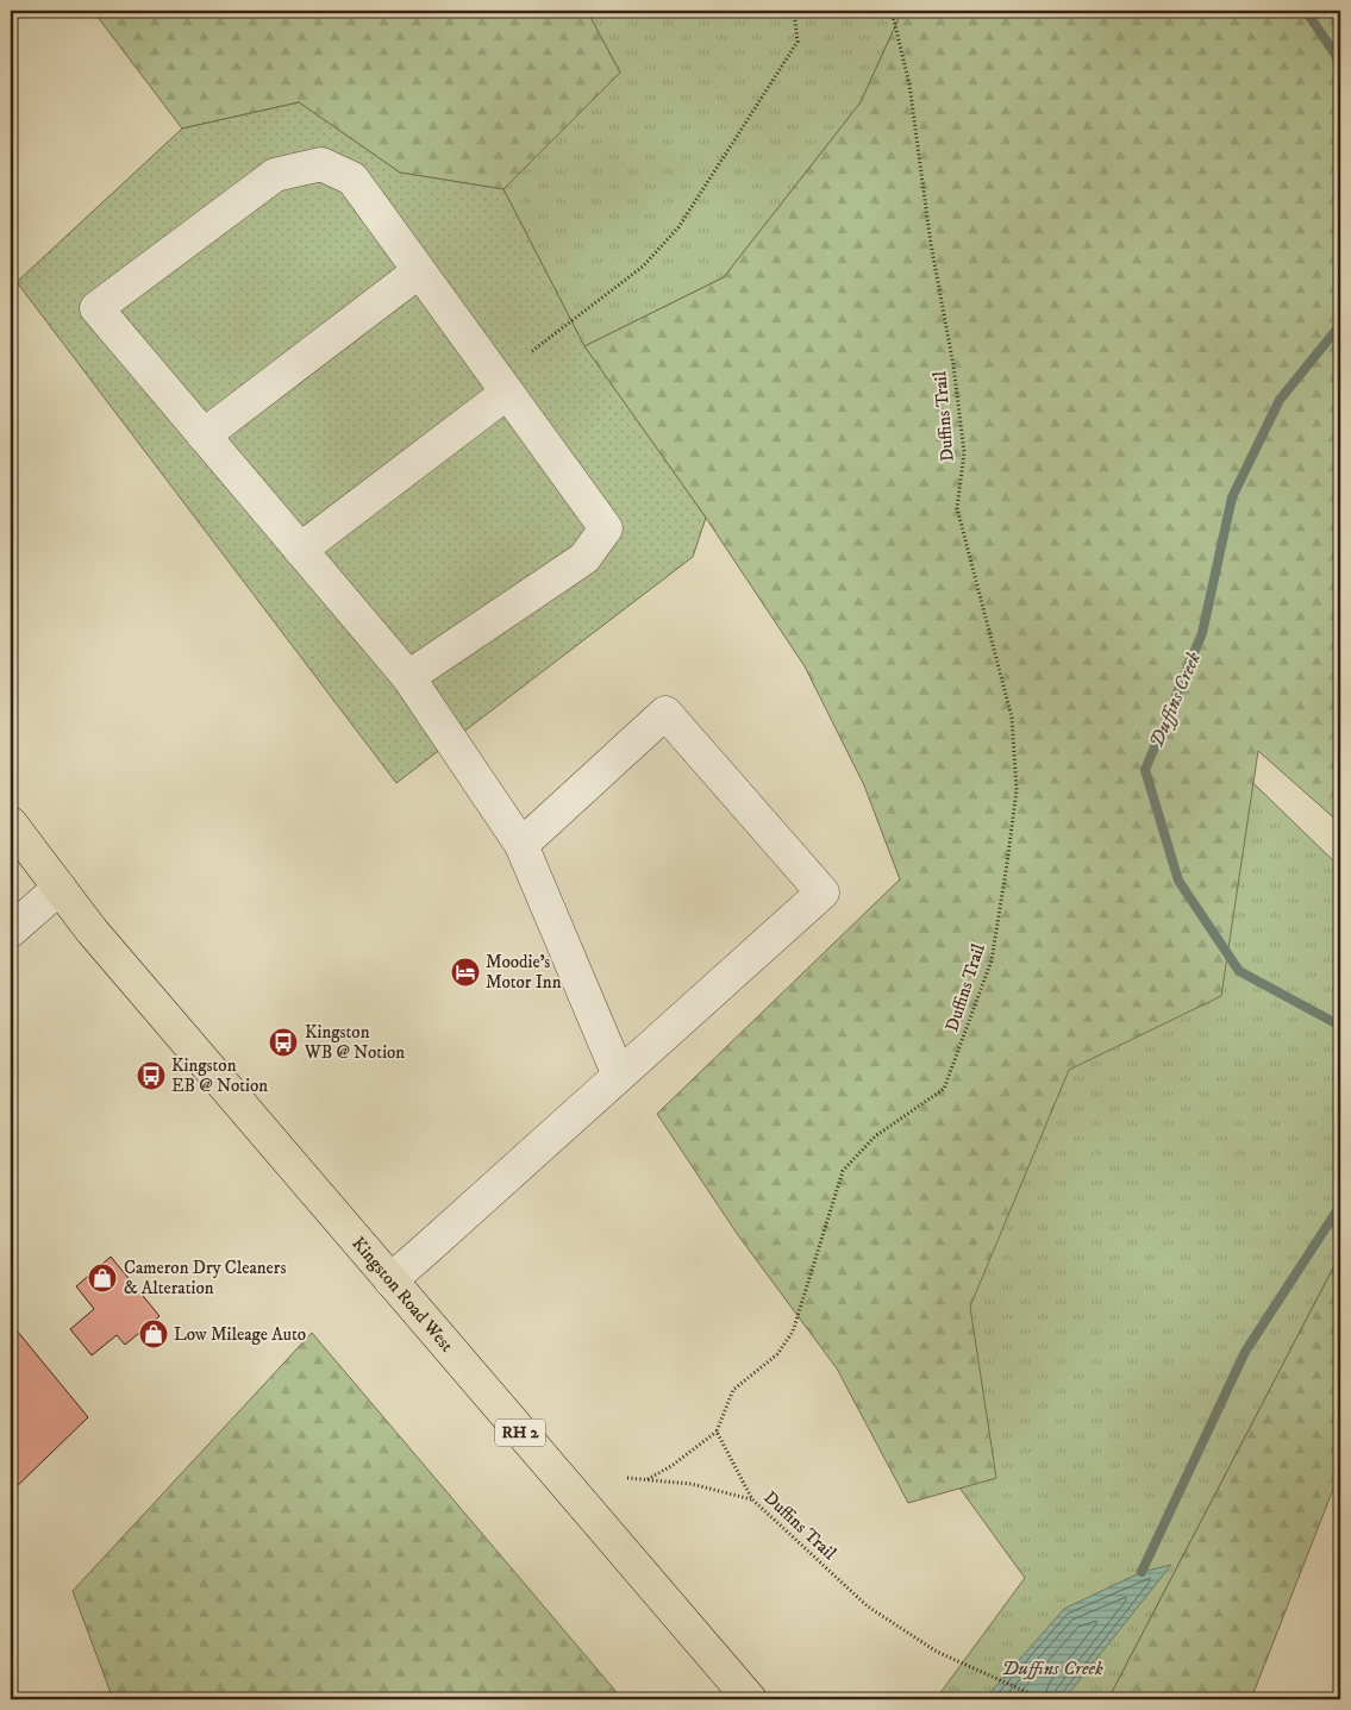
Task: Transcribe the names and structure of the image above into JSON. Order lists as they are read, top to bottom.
{
  "streets": {
    "main road": ["Kingston Road West", "RH 2"],
    "path": ["Duffins Trail"]
  },
  "crossings": [
    ["Kingston Road West", "RH 2"]
  ],
  "water": ["Duffins Creek"],
  "places": {
    "hotel": ["Moodie’s Motor Inn"],
    "bus stop": ["Kingston WB @ Notion", "Kingston EB @ Notion"],
    "shop": ["Cameron Dry Cleaners & Alteration", "Low Mileage Auto"]
  }
}
